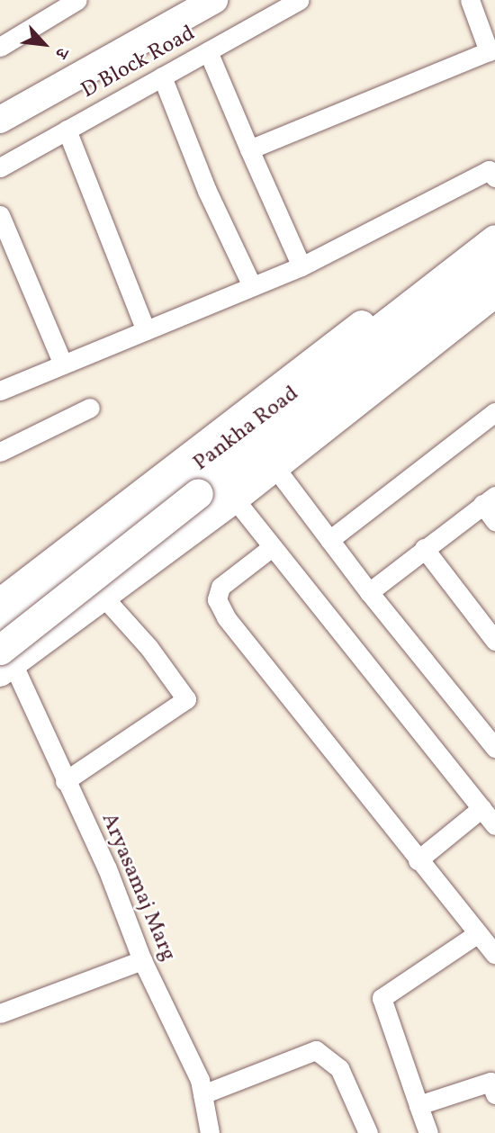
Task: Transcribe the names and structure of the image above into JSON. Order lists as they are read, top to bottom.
{
  "streets": {
    "main road": ["Pankha Road"],
    "street": ["D Block Road", "Aryasamaj Marg"]
  },
  "crossings": [
    ["Pankha Road", "Aryasamaj Marg"]
  ],
  "north": "bottom right"
}
